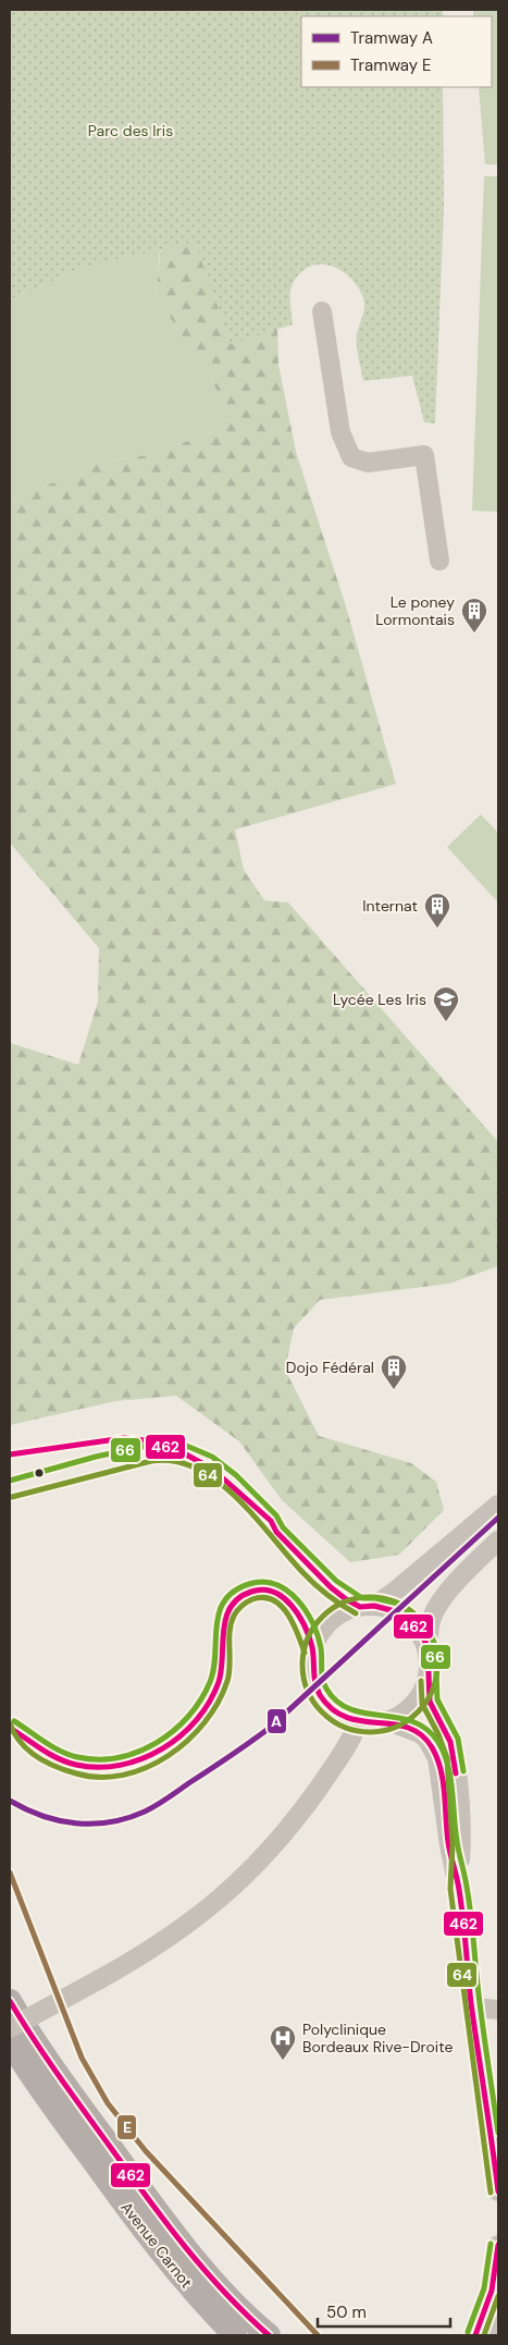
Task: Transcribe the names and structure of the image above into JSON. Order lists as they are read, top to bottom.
{
  "streets": {
    "main road": ["Avenue Carnot"]
  },
  "parks": ["Parc des Iris"],
  "places": {
    "building": ["Le poney Lormontais", "Internat", "Dojo Fédéral"],
    "school or university": ["Lycée Les Iris"],
    "hospital": ["Polyclinique Bordeaux Rive-Droite"]
  },
  "lines": [
    "transit line 462",
    "transit line 66",
    "transit line 64",
    "tram line A",
    "tram line E"
  ],
  "legend": ["Tramway A", "Tramway E"],
  "scale_bar": "50 m"
}
